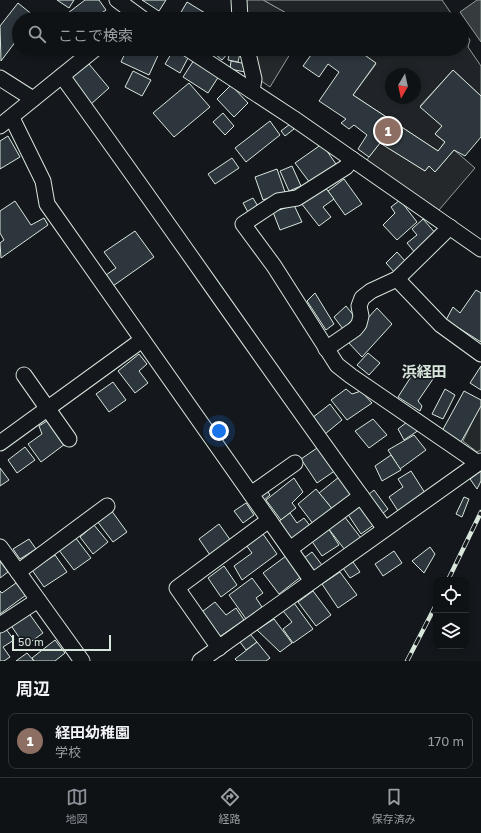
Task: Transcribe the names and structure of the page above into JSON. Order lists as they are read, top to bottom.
{
  "districts": ["浜経田"],
  "scale_bar": "50 m",
  "north": "bottom",
  "page": {
    "search": "ここで検索",
    "pins": "1",
    "scale": "50 m",
    "heading": "周辺",
    "list": [
      {
        "mark": "1",
        "name": "経田幼稚園",
        "note": "学校",
        "value": "170 m"
      }
    ],
    "nav": ["地図", "経路", "保存済み"]
  }
}
